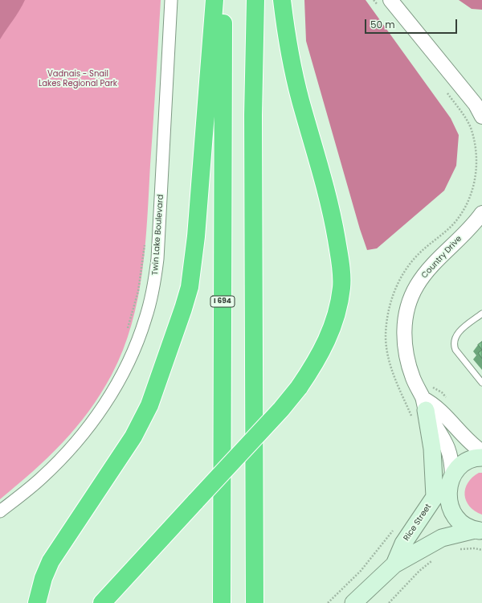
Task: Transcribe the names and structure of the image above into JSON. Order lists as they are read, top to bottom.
{
  "streets": {
    "highway": ["I 694"],
    "main road": ["Rice Street"],
    "street": ["Twin Lake Boulevard", "Country Drive"]
  },
  "crossings": [
    ["Country Drive", "Rice Street"]
  ],
  "parks": ["Vadnais - Snail Lakes Regional Park"],
  "scale_bar": "50 m"
}
